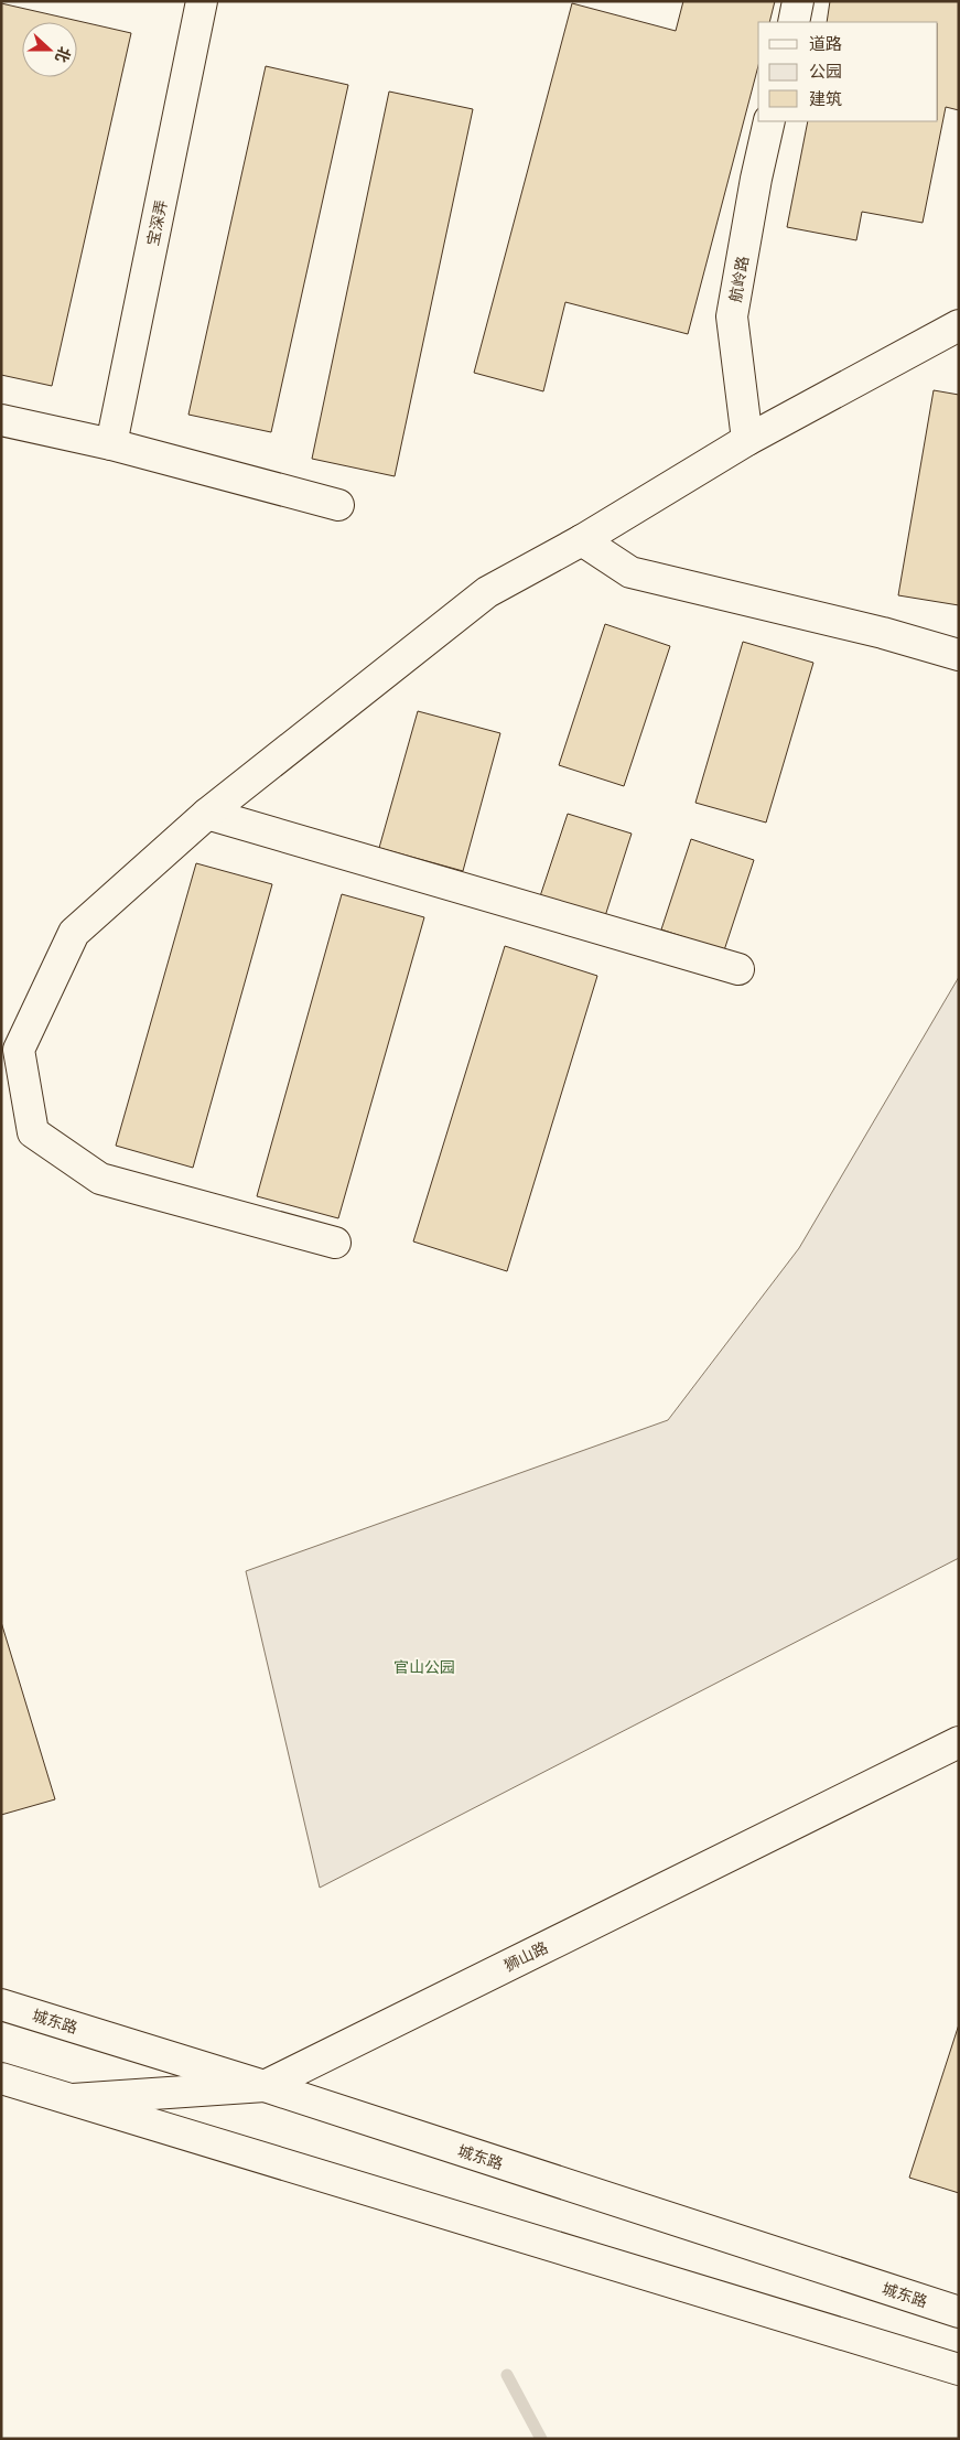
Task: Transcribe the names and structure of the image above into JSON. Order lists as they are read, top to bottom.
{
  "streets": {
    "street": [
      "宝深弄",
      "航岭路",
      "狮山路",
      "城东路"
    ]
  },
  "crossings": [
    ["狮山路", "城东路"]
  ],
  "parks": ["官山公园"],
  "legend": ["道路", "公园", "建筑"],
  "north": "right"
}
